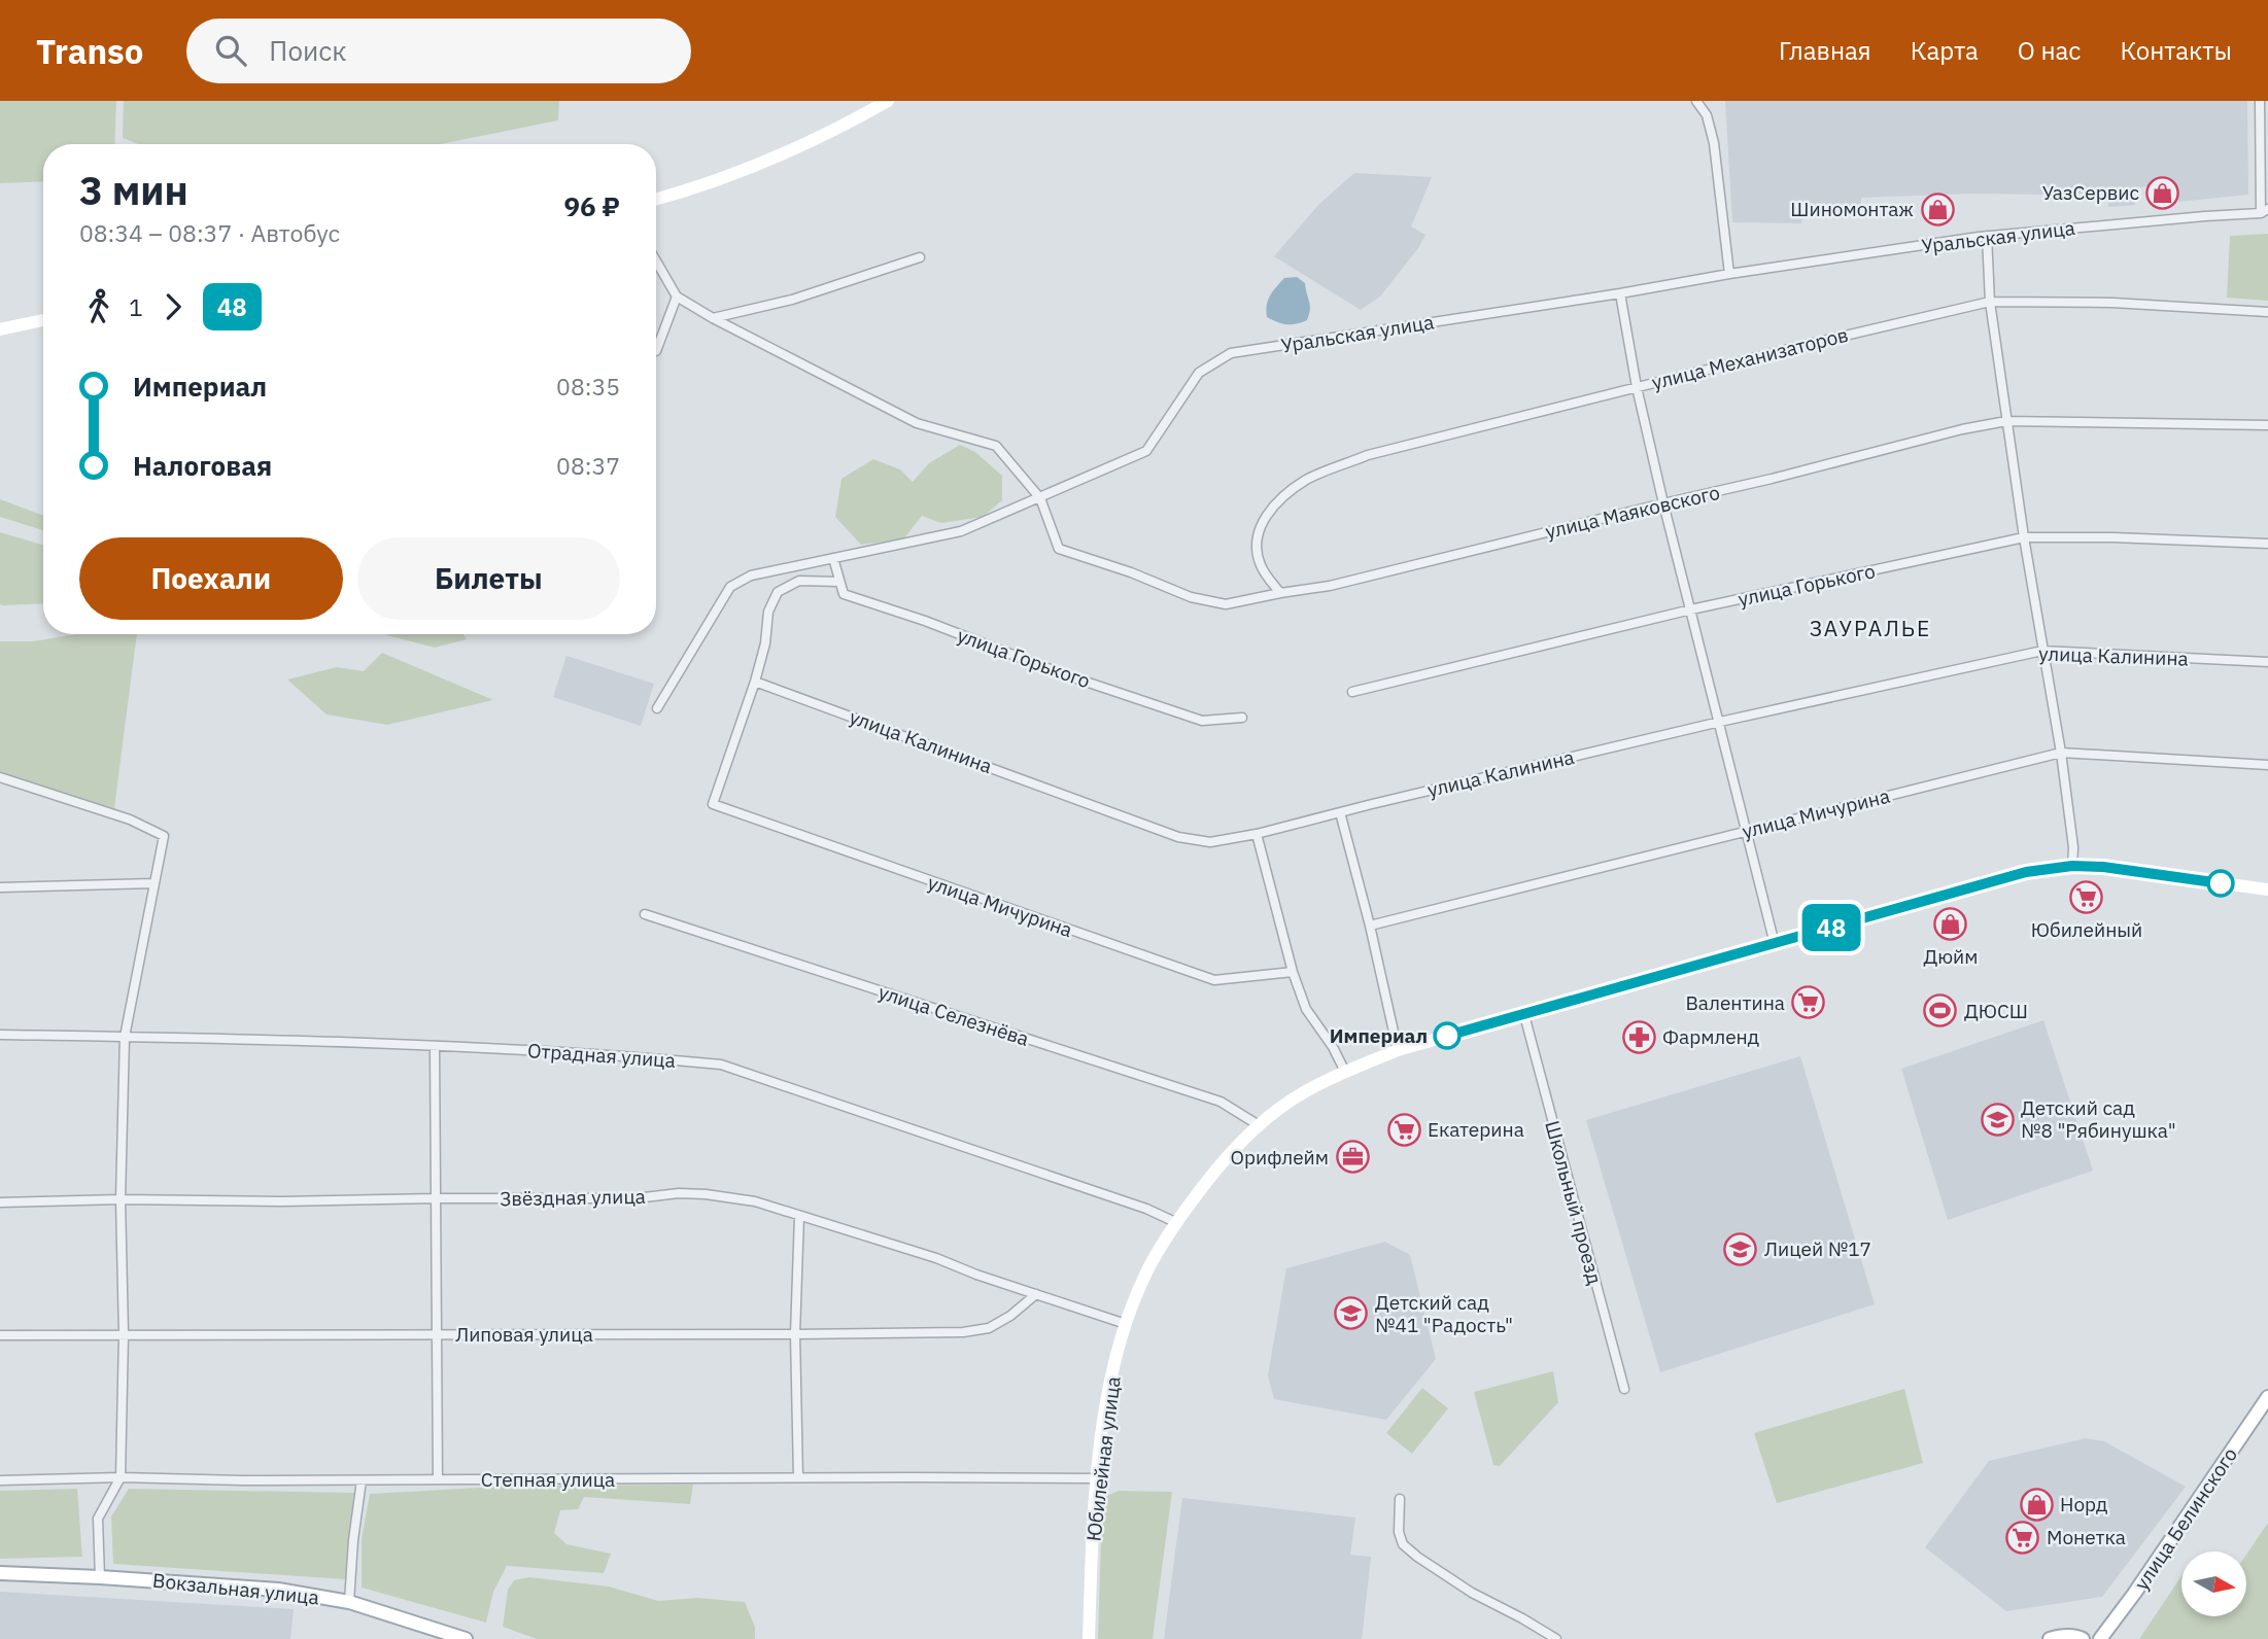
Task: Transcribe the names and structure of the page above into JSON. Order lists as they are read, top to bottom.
{
  "streets": {
    "street": [
      "Уральская улица",
      "улица Механизаторов",
      "улица Маяковского",
      "улица Горького",
      "улица Калинина",
      "улица Мичурина",
      "улица Селезнёва",
      "Отрадная улица",
      "Звёздная улица",
      "Школьный проезд",
      "Липовая улица",
      "Юбилейная улица",
      "Степная улица",
      "улица Белинского",
      "Вокзальная улица"
    ]
  },
  "crossings": [
    ["Уральская улица", "улица Маяковского"],
    ["улица Механизаторов", "улица Маяковского"],
    ["улица Калинина", "улица Мичурина"],
    ["улица Селезнёва", "Юбилейная улица"],
    ["Отрадная улица", "Юбилейная улица"],
    ["Звёздная улица", "Липовая улица"],
    ["Звёздная улица", "Юбилейная улица"],
    ["Школьный проезд", "Юбилейная улица"],
    ["Юбилейная улица", "Степная улица"]
  ],
  "districts": ["ЗАУРАЛЬЕ"],
  "places": {
    "shop": [
      "УазСервис",
      "Шиномонтаж",
      "Дюйм",
      "Норд"
    ],
    "supermarket": [
      "Юбилейный",
      "Валентина",
      "Екатерина",
      "Монетка"
    ],
    "sports": ["ДЮСШ"],
    "other": ["Империал"],
    "pharmacy": ["Фармленд"],
    "school or university": ["Детский сад №8 \"Рябинушка\"", "Лицей №17", "Детский сад №41 \"Радость\""],
    "office": ["Орифлейм"]
  },
  "lines": ["bus line 48"],
  "north": "right",
  "page": {
    "header": "Transo",
    "search": "Поиск",
    "nav": [
      "Главная",
      "Карта",
      "О нас",
      "Контакты"
    ],
    "on_map": "48",
    "heading": ["3 мин", "08:34 – 08:37 · Автобус", "96 ₽"],
    "legs": ["1", "48"],
    "list": [
      {
        "name": "Империал",
        "value": "08:35"
      },
      {
        "name": "Налоговая",
        "value": "08:37"
      }
    ],
    "buttons": ["Поехали", "Билеты"]
  }
}
